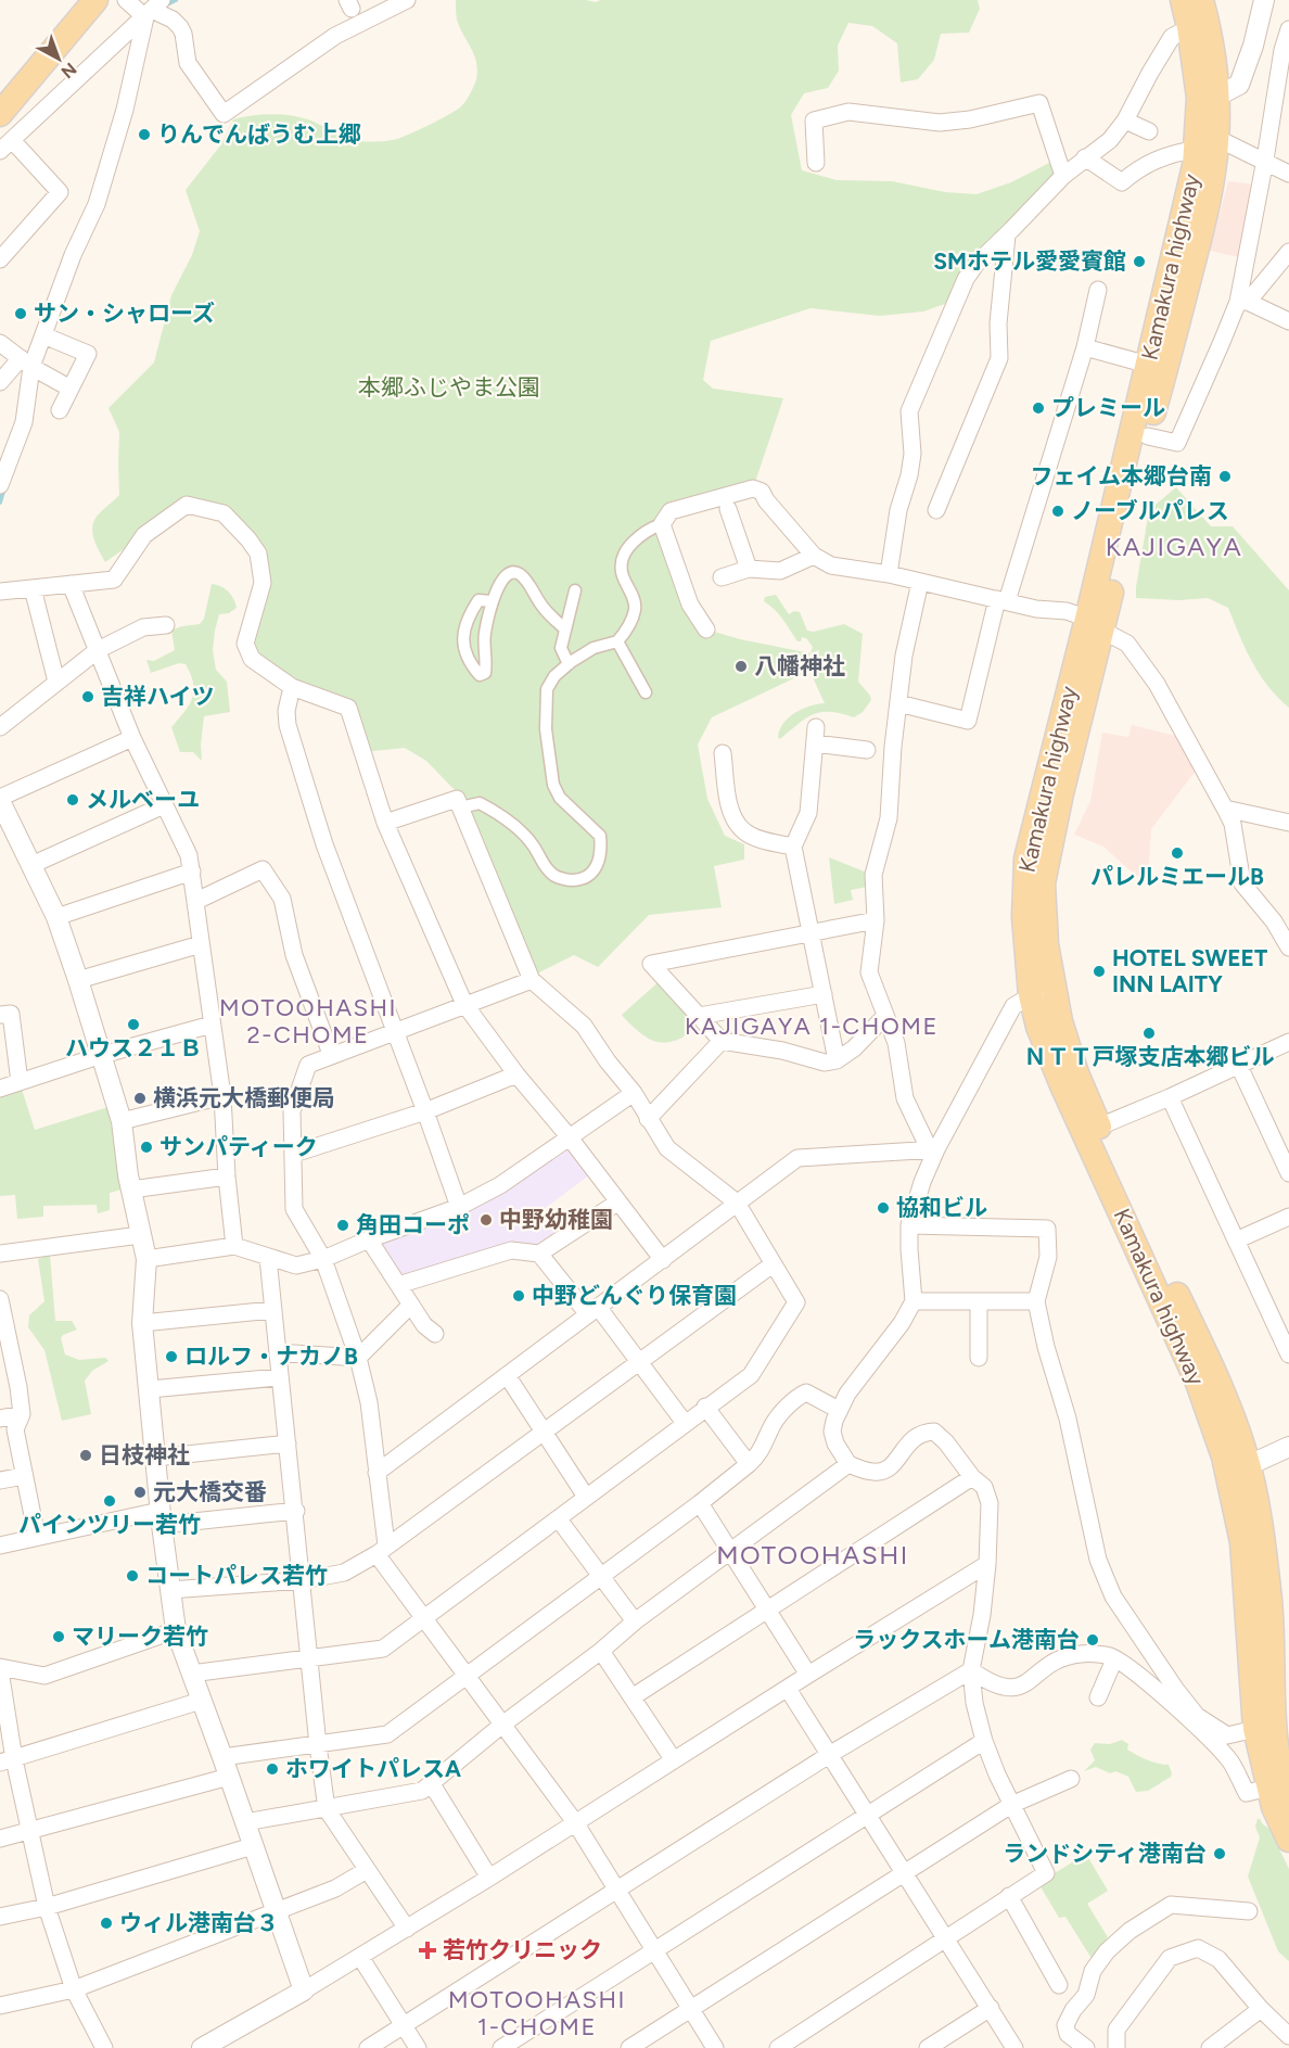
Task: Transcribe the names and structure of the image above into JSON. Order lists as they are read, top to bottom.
{
  "streets": {
    "main road": ["Kamakura highway"]
  },
  "districts": [
    "KAJIGAYA",
    "MOTOOHASHI 2-CHOME",
    "KAJIGAYA 1-CHOME",
    "MOTOOHASHI",
    "MOTOOHASHI 1-CHOME"
  ],
  "parks": ["本郷ふじやま公園"],
  "places": {
    "other": [
      "りんでんばうむ上郷",
      "SMホテル愛愛賓館",
      "サン・シャローズ",
      "プレミール",
      "フェイム本郷台南",
      "ノーブルパレス",
      "八幡神社",
      "吉祥ハイツ",
      "メルベーユ",
      "パレルミエールB",
      "HOTEL SWEET INN LAITY",
      "ハウス２１Ｂ",
      "ＮＴＴ戸塚支店本郷ビル",
      "横浜元大橋郵便局",
      "サンパティーク",
      "協和ビル",
      "中野幼稚園",
      "角田コーポ",
      "中野どんぐり保育園",
      "ロルフ・ナカノB",
      "日枝神社",
      "元大橋交番",
      "パインツリー若竹",
      "コートパレス若竹",
      "マリーク若竹",
      "ラックスホーム港南台",
      "ホワイトパレスA",
      "ランドシティ港南台",
      "ウィル港南台３"
    ],
    "health": ["若竹クリニック"]
  },
  "north": "bottom right"
}
